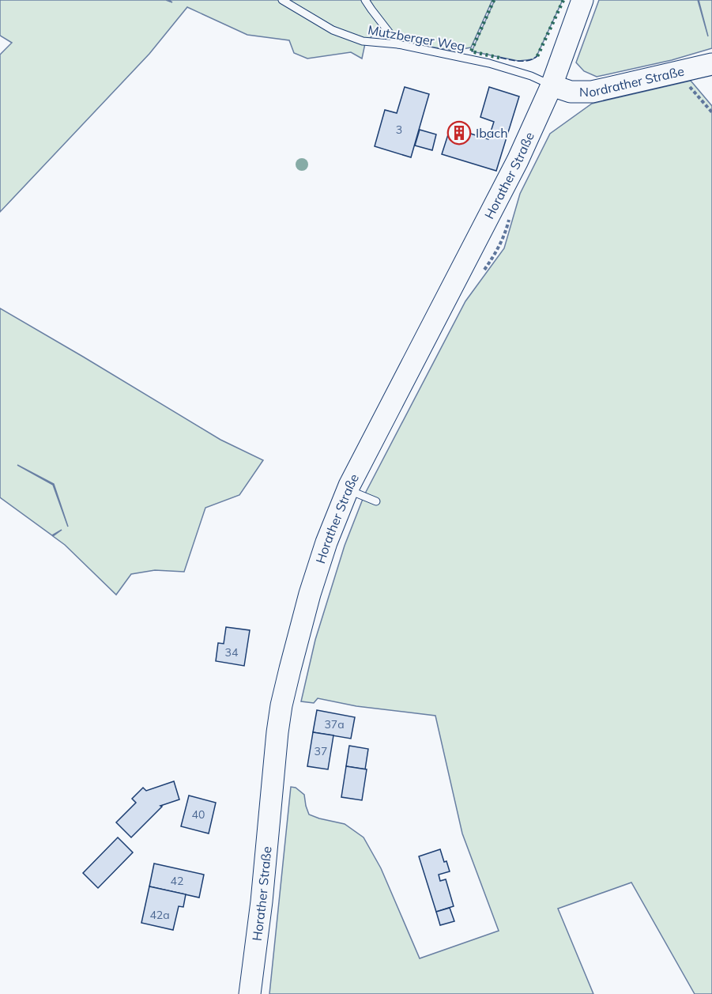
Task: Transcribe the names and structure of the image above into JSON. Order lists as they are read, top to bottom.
{
  "streets": {
    "main road": ["Nordrather Straße", "Horather Straße"],
    "lane": ["Mutzberger Weg"]
  },
  "crossings": [
    ["Mutzberger Weg", "Nordrather Straße"],
    ["Mutzberger Weg", "Horather Straße"],
    ["Nordrather Straße", "Horather Straße"]
  ],
  "places": {
    "building": ["Ibach"]
  },
  "house_numbers": [
    "3",
    "34",
    "37a",
    "37",
    "40",
    "42",
    "42a"
  ]
}
